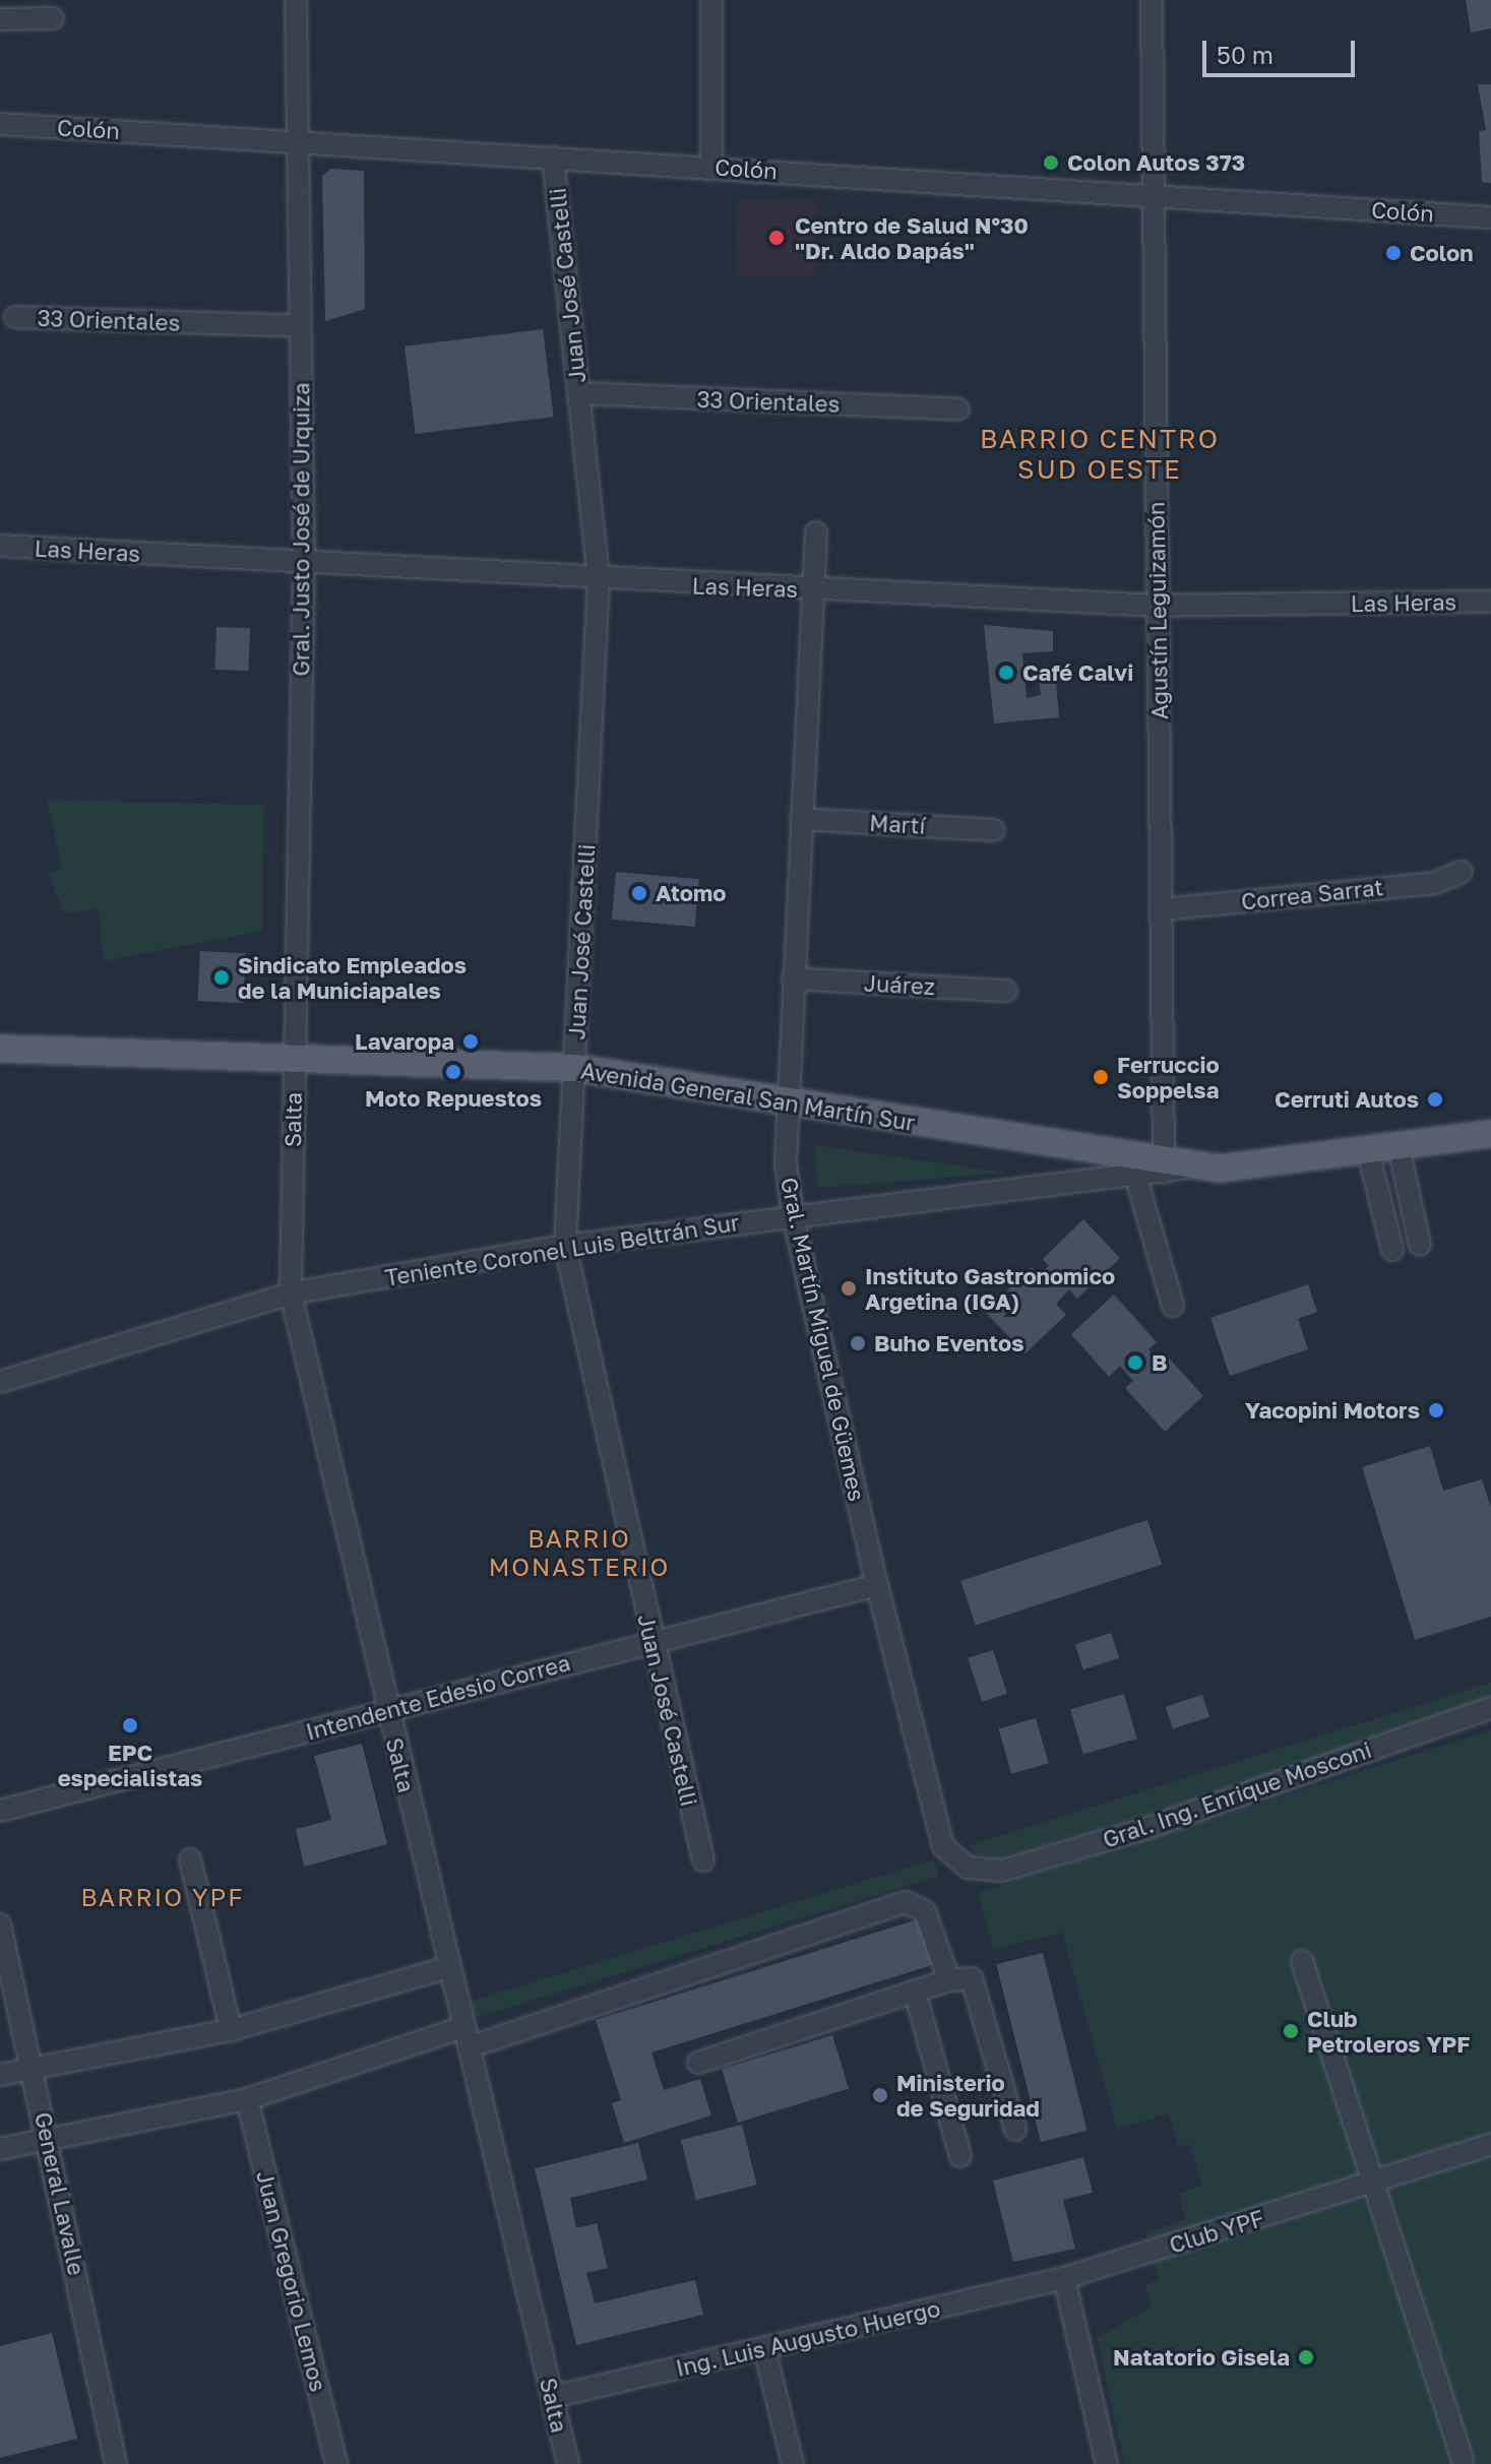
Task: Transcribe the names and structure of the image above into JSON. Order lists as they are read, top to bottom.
{
  "streets": {
    "main road": ["Avenida General San Martín Sur"],
    "street": [
      "Colón",
      "Juan José Castelli",
      "33 Orientales",
      "Gral. Justo José de Urquiza",
      "Las Heras",
      "Agustín Leguizamón",
      "Martí",
      "Correa Sarrat",
      "Juárez",
      "Salta",
      "Teniente Coronel Luis Beltrán Sur",
      "Gral. Martín Miguel de Güemes",
      "Intendente Edesio Correa",
      "Gral. Ing. Enrique Mosconi",
      "General Lavalle",
      "Club YPF",
      "Juan Gregorio Lemos",
      "Ing. Luis Augusto Huergo"
    ]
  },
  "crossings": [
    ["Colón", "Juan José Castelli"],
    ["Colón", "Gral. Justo José de Urquiza"],
    ["Colón", "Agustín Leguizamón"],
    ["Juan José Castelli", "33 Orientales"],
    ["Juan José Castelli", "Las Heras"],
    ["Juan José Castelli", "Avenida General San Martín Sur"],
    ["Juan José Castelli", "Teniente Coronel Luis Beltrán Sur"],
    ["Juan José Castelli", "Intendente Edesio Correa"],
    ["33 Orientales", "Gral. Justo José de Urquiza"],
    ["Gral. Justo José de Urquiza", "Las Heras"],
    ["Gral. Justo José de Urquiza", "Avenida General San Martín Sur"],
    ["Gral. Justo José de Urquiza", "Salta"],
    ["Las Heras", "Agustín Leguizamón"],
    ["Las Heras", "Gral. Martín Miguel de Güemes"],
    ["Agustín Leguizamón", "Correa Sarrat"],
    ["Agustín Leguizamón", "Avenida General San Martín Sur"],
    ["Agustín Leguizamón", "Teniente Coronel Luis Beltrán Sur"],
    ["Martí", "Gral. Martín Miguel de Güemes"],
    ["Juárez", "Gral. Martín Miguel de Güemes"],
    ["Avenida General San Martín Sur", "Salta"],
    ["Avenida General San Martín Sur", "Teniente Coronel Luis Beltrán Sur"],
    ["Avenida General San Martín Sur", "Gral. Martín Miguel de Güemes"],
    ["Salta", "Teniente Coronel Luis Beltrán Sur"],
    ["Salta", "Intendente Edesio Correa"],
    ["Salta", "Ing. Luis Augusto Huergo"],
    ["Teniente Coronel Luis Beltrán Sur", "Gral. Martín Miguel de Güemes"],
    ["Gral. Martín Miguel de Güemes", "Intendente Edesio Correa"],
    ["Gral. Martín Miguel de Güemes", "Gral. Ing. Enrique Mosconi"],
    ["Club YPF", "Ing. Luis Augusto Huergo"]
  ],
  "districts": ["BARRIO CENTRO SUD OESTE", "BARRIO MONASTERIO", "BARRIO YPF"],
  "places": [
    "Colon Autos 373",
    "Centro de Salud N°30 \"Dr. Aldo Dapás\"",
    "Colon",
    "Café Calvi",
    "Atomo",
    "Sindicato Empleados de la Municiapales",
    "Lavaropa",
    "Moto Repuestos",
    "Ferruccio Soppelsa",
    "Cerruti Autos",
    "Instituto Gastronomico Argetina (IGA)",
    "Buho Eventos",
    "B",
    "Yacopini Motors",
    "EPC especialistas",
    "Club Petroleros YPF",
    "Ministerio de Seguridad",
    "Natatorio Gisela"
  ],
  "scale_bar": "50 m"
}
